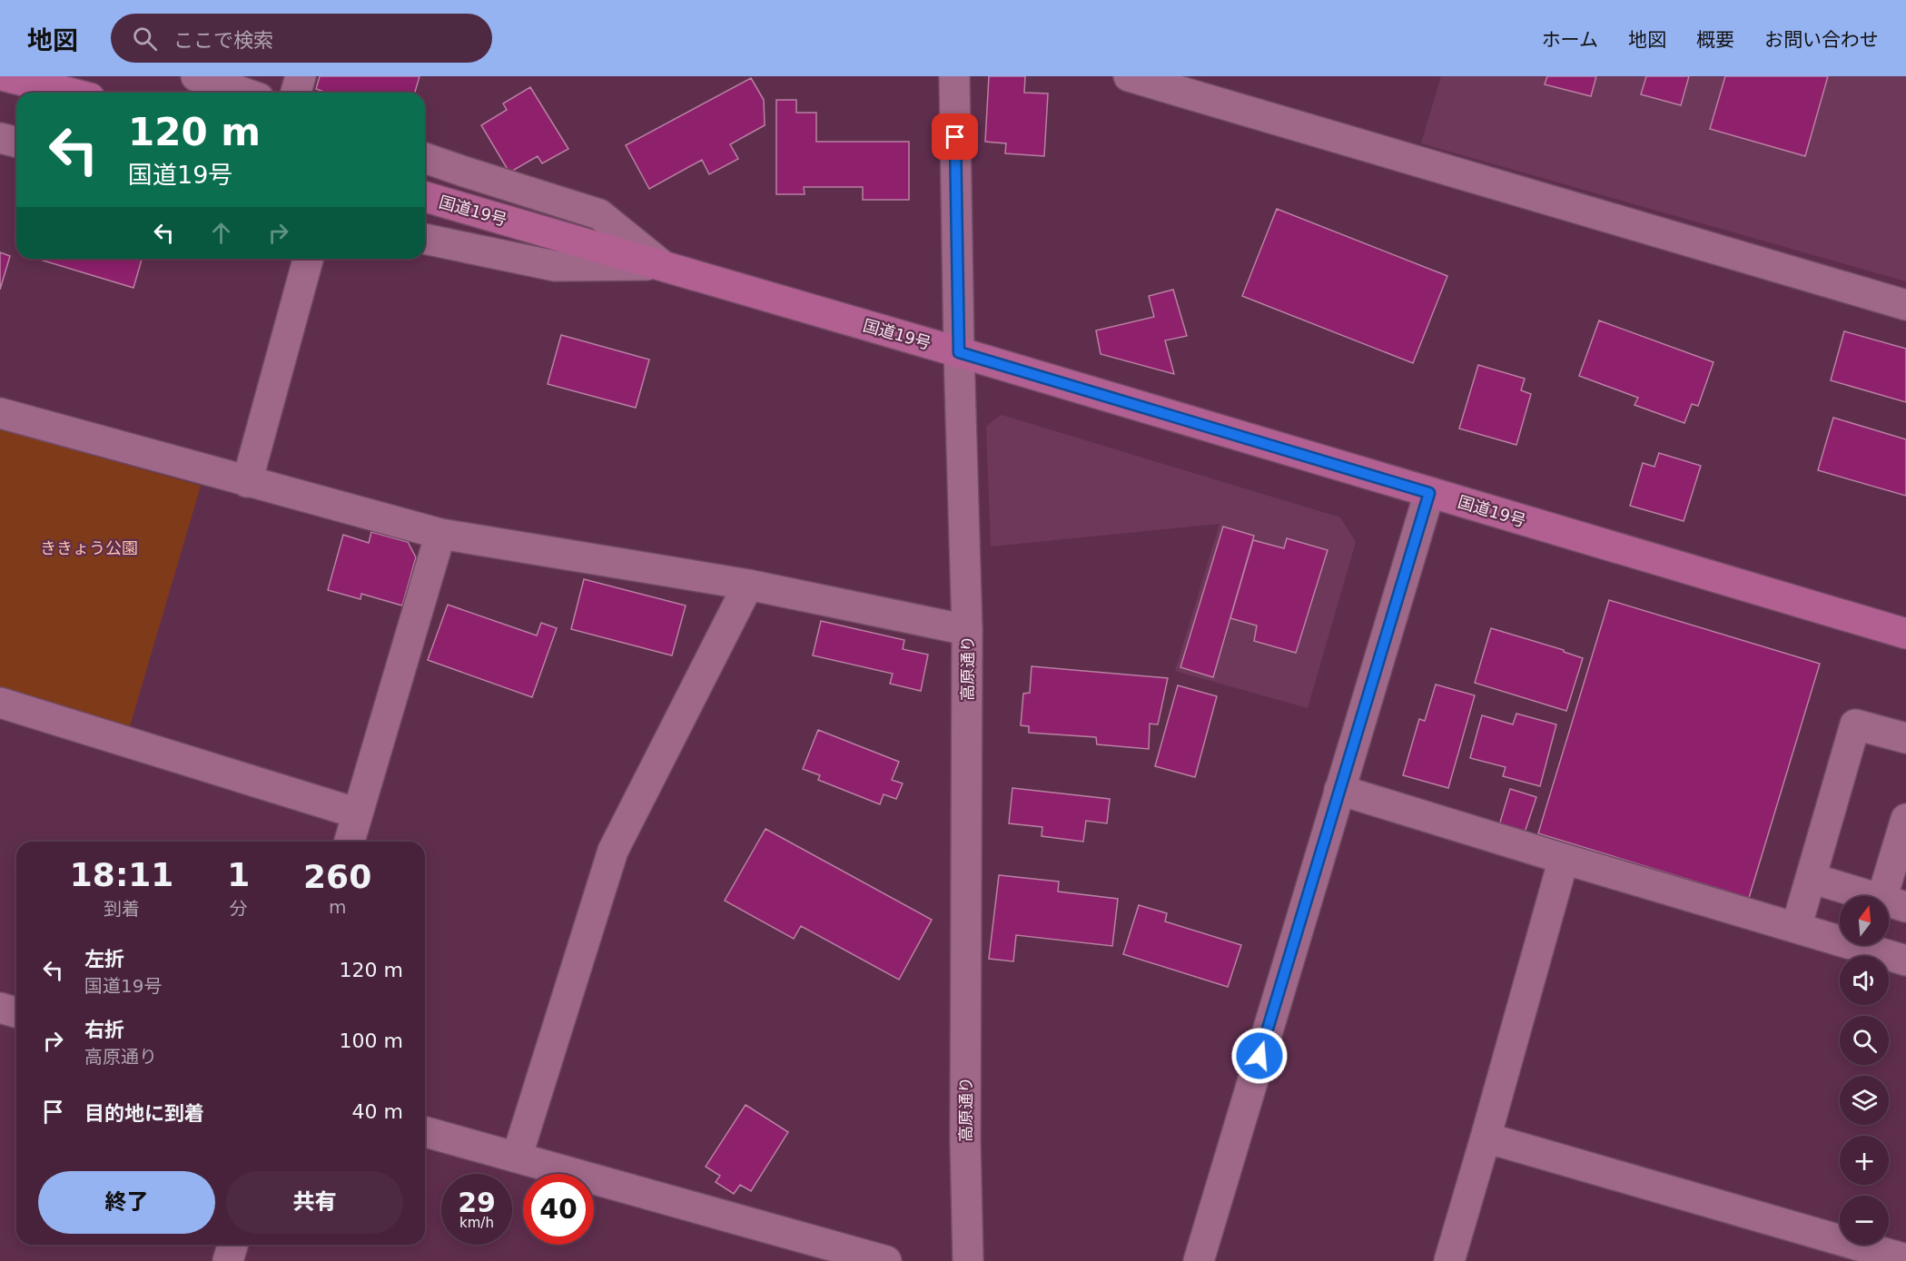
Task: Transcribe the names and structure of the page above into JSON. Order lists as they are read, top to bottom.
{
  "streets": {
    "highway": ["国道19号"],
    "street": ["高原通り"]
  },
  "crossings": [
    ["国道19号", "高原通り"]
  ],
  "parks": ["ききょう公園"],
  "north": "top",
  "page": {
    "header": "地図",
    "search": "ここで検索",
    "nav": [
      "ホーム",
      "地図",
      "概要",
      "お問い合わせ"
    ],
    "turn": ["120 m", "国道19号"],
    "eta": [
      "18:11",
      "到着",
      "1",
      "分",
      "260",
      "m"
    ],
    "map_buttons": ["+", "−"],
    "list": [
      {
        "name": "左折",
        "note": "国道19号",
        "value": "120 m"
      },
      {
        "name": "右折",
        "note": "高原通り",
        "value": "100 m"
      },
      {
        "name": "目的地に到着",
        "value": "40 m"
      }
    ],
    "buttons": ["終了", "共有"],
    "speed": "29 km/h",
    "limit": "40"
  }
}
